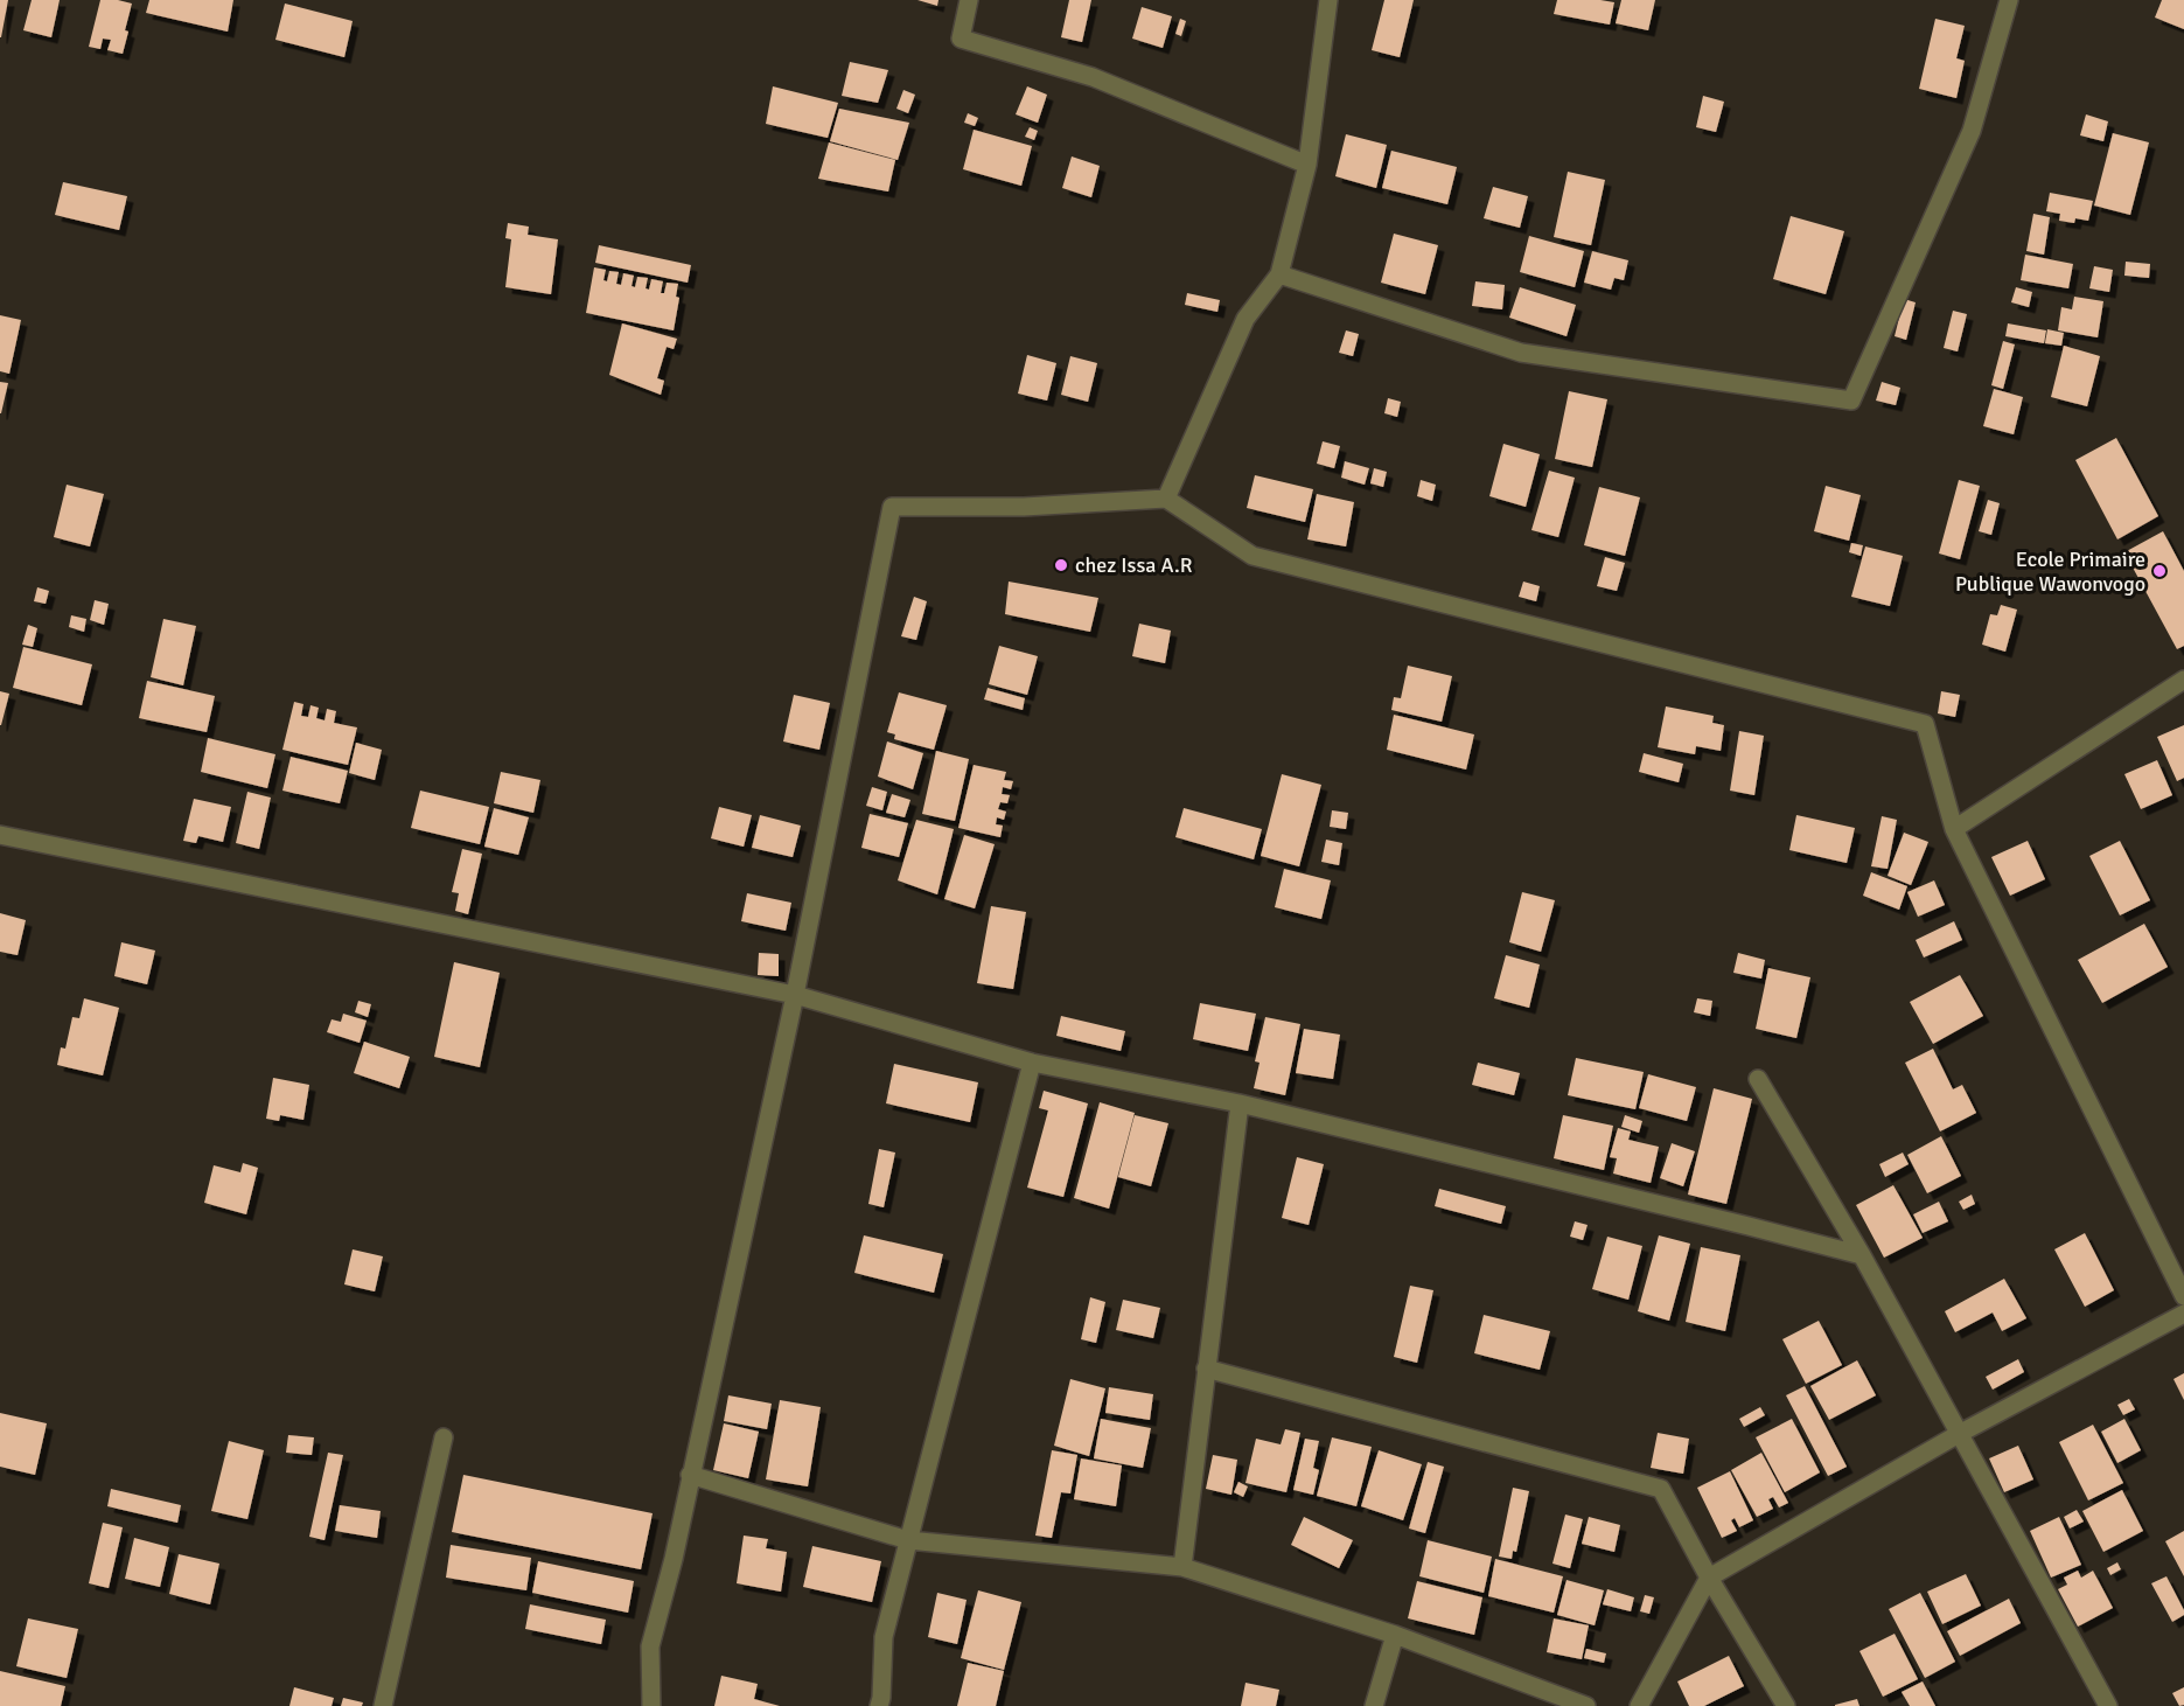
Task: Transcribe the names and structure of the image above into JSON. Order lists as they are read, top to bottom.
{
  "places": ["chez Issa A.R", "Ecole Primaire Publique Wawonvogo"]
}
